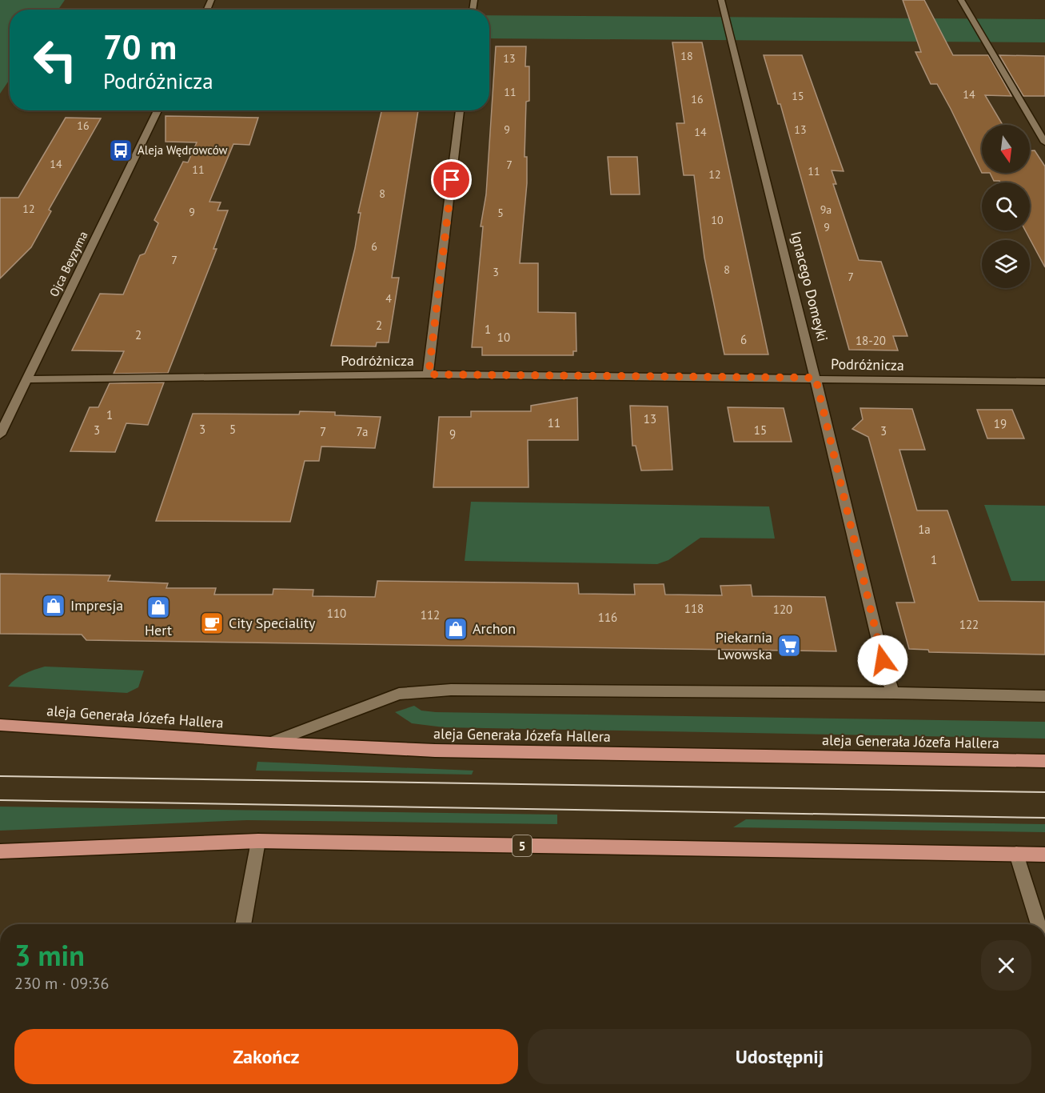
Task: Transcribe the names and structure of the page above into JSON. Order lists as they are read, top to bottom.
{
  "streets": {
    "main road": ["aleja Generała Józefa Hallera", "5"],
    "street": ["Ojca Beyzyma", "Ignacego Domeyki", "Podróżnicza"]
  },
  "crossings": [
    ["Ojca Beyzyma", "Podróżnicza"],
    ["Ignacego Domeyki", "Podróżnicza"]
  ],
  "places": {
    "bus stop": ["Aleja Wędrowców"],
    "shop": ["Impresja", "Hert", "Archon"],
    "cafe": ["City Speciality"],
    "supermarket": ["Piekarnia Lwowska"]
  },
  "house_numbers": [
    "18",
    "13",
    "11",
    "14",
    "15",
    "16",
    "16",
    "9",
    "13",
    "14",
    "14",
    "7",
    "11",
    "11",
    "12",
    "8",
    "12",
    "9a",
    "9",
    "5",
    "10",
    "9",
    "6",
    "7",
    "8",
    "3",
    "7",
    "4",
    "2",
    "1",
    "2",
    "10",
    "6",
    "18-20",
    "1",
    "13",
    "11",
    "19",
    "3",
    "5",
    "3",
    "15",
    "3",
    "7",
    "7a",
    "9",
    "1a",
    "1",
    "118",
    "120",
    "110",
    "112",
    "116",
    "122"
  ],
  "north": "bottom",
  "page": {
    "turn": ["70 m", "Podróżnicza"],
    "heading": ["3 min", "230 m · 09:36"],
    "buttons": ["Zakończ", "Udostępnij"]
  }
}
